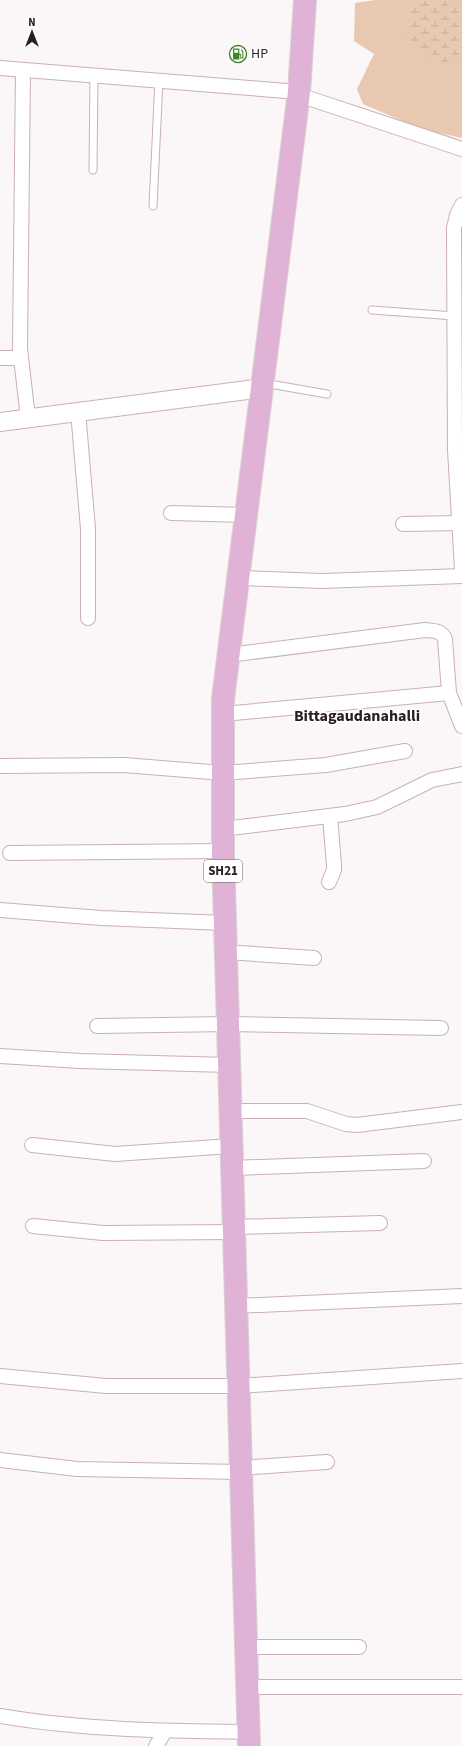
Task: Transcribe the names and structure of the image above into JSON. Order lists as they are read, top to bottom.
{
  "streets": {
    "main road": ["SH21"]
  },
  "districts": ["Bittagaudanahalli"],
  "places": {
    "fuel station": ["HP"]
  },
  "north": "top"
}
